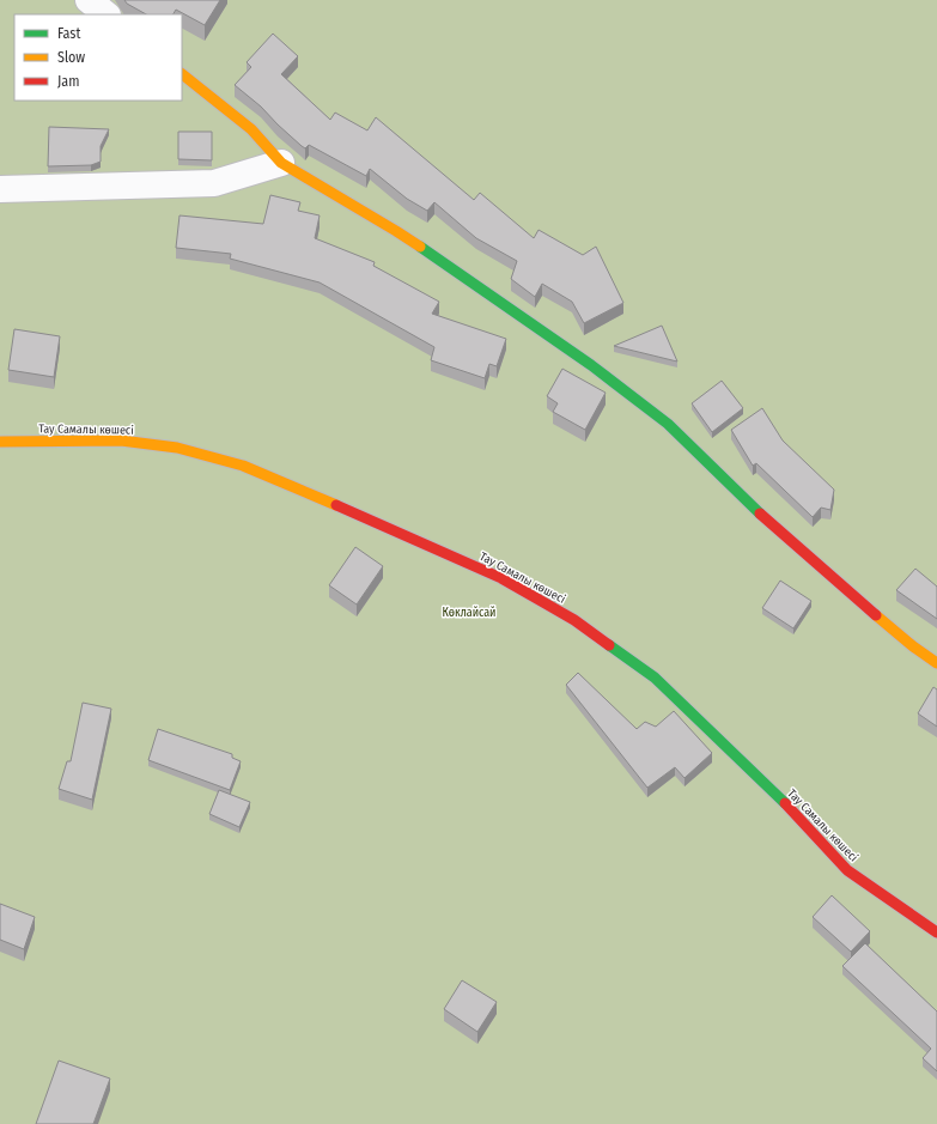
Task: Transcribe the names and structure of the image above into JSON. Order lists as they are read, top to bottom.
{
  "streets": {
    "street": ["Тау Самалы көшесі"]
  },
  "parks": ["Көклайсай"],
  "legend": ["Fast", "Slow", "Jam"]
}
